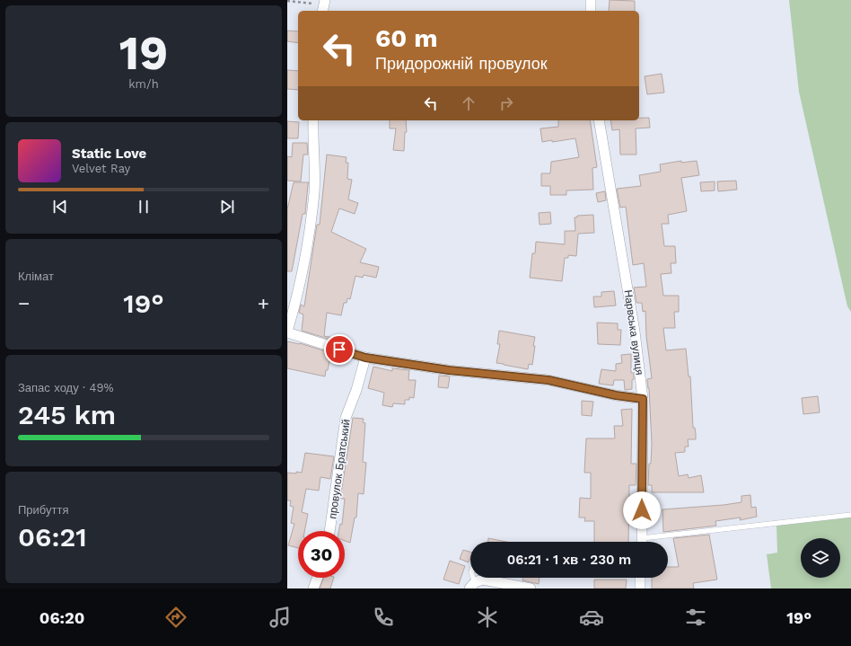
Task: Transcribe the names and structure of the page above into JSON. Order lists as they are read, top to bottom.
{
  "streets": {
    "street": ["Нарвська вулиця", "провулок Братський"]
  },
  "page": {
    "tile": [
      ["19", "km/h"],
      "Клімат",
      ["Запас ходу · 49%", "245 km"],
      ["Прибуття", "06:21"]
    ],
    "turn": ["60 m", "Придорожній провулок"],
    "song": ["Static Love", "Velvet Ray"],
    "heat": ["−", "19°", "+"],
    "limit": "30",
    "trip": "06:21 · 1 хв · 230 m",
    "tabs": ["06:20", "19°"]
  }
}
